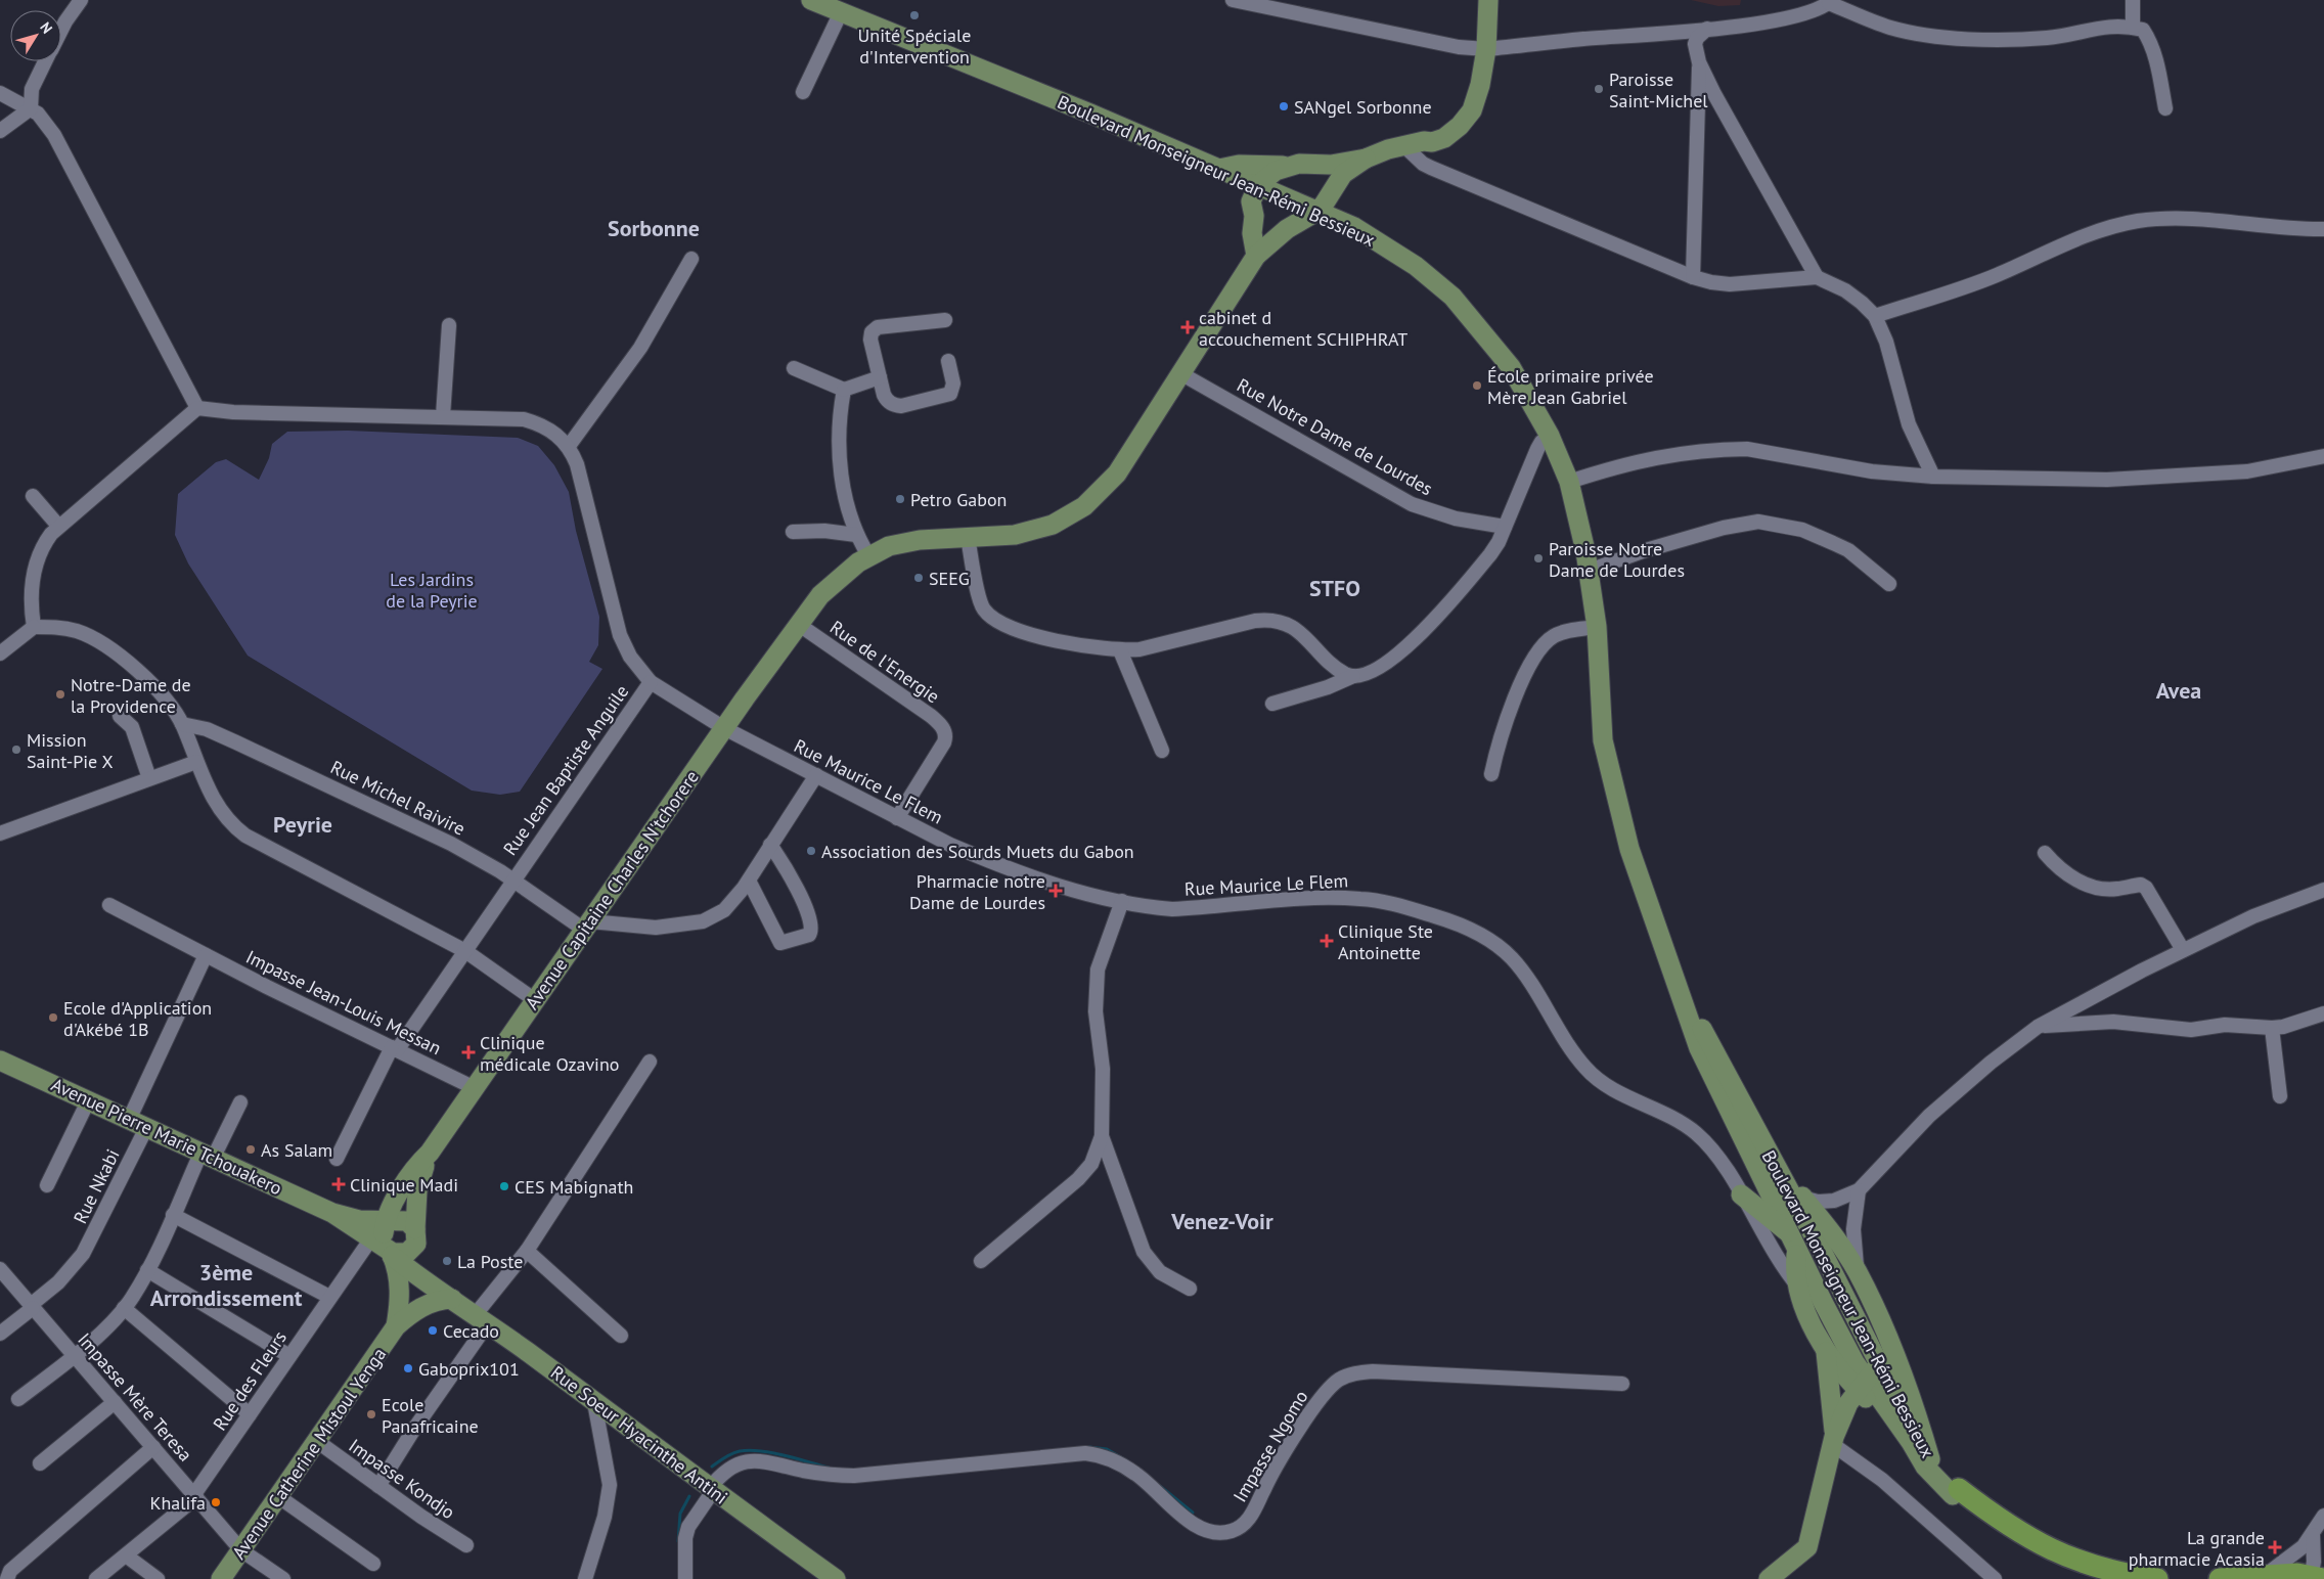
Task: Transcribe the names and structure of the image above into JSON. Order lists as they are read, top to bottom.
{
  "streets": {
    "highway": ["Boulevard Monseigneur Jean-Rémi Bessieux"],
    "main road": [
      "Avenue Capitaine Charles N'tchorere",
      "Avenue Pierre Marie Tchouakero",
      "Rue Soeur Hyacinthe Antini",
      "Avenue Catherine Mistoul Yenga"
    ],
    "street": [
      "Rue Notre Dame de Lourdes",
      "Rue de l'Energie",
      "Rue Jean Baptiste Anguile",
      "Rue Maurice Le Flem",
      "Rue Michel Raivire",
      "Impasse Jean-Louis Messan",
      "Rue Nkabi",
      "Rue des Fleurs",
      "Impasse Mère Teresa",
      "Impasse Ngomo",
      "Impasse Kondjo"
    ]
  },
  "crossings": [
    ["Boulevard Monseigneur Jean-Rémi Bessieux", "Avenue Capitaine Charles N'tchorere"],
    ["Rue Notre Dame de Lourdes", "Avenue Capitaine Charles N'tchorere"],
    ["Rue de l'Energie", "Rue Maurice Le Flem"],
    ["Rue de l'Energie", "Avenue Capitaine Charles N'tchorere"],
    ["Rue Jean Baptiste Anguile", "Rue Maurice Le Flem"],
    ["Rue Jean Baptiste Anguile", "Rue Michel Raivire"],
    ["Rue Jean Baptiste Anguile", "Impasse Jean-Louis Messan"],
    ["Rue Maurice Le Flem", "Avenue Capitaine Charles N'tchorere"],
    ["Rue Michel Raivire", "Avenue Capitaine Charles N'tchorere"],
    ["Avenue Capitaine Charles N'tchorere", "Impasse Jean-Louis Messan"],
    ["Avenue Pierre Marie Tchouakero", "Rue Nkabi"],
    ["Avenue Pierre Marie Tchouakero", "Rue des Fleurs"],
    ["Avenue Pierre Marie Tchouakero", "Rue Soeur Hyacinthe Antini"],
    ["Rue Nkabi", "Impasse Mère Teresa"],
    ["Rue des Fleurs", "Impasse Mère Teresa"],
    ["Rue des Fleurs", "Rue Soeur Hyacinthe Antini"],
    ["Impasse Mère Teresa", "Avenue Catherine Mistoul Yenga"],
    ["Rue Soeur Hyacinthe Antini", "Impasse Ngomo"],
    ["Avenue Catherine Mistoul Yenga", "Impasse Kondjo"]
  ],
  "districts": [
    "Sorbonne",
    "STFO",
    "Avea",
    "Peyrie",
    "Venez-Voir",
    "3ème Arrondissement"
  ],
  "parks": ["Les Jardins de la Peyrie"],
  "places": {
    "other": [
      "Unité Spéciale d'Intervention",
      "Paroisse Saint-Michel",
      "SANgel Sorbonne",
      "École primaire privée Mère Jean Gabriel",
      "Petro Gabon",
      "Paroisse Notre Dame de Lourdes",
      "SEEG",
      "Notre-Dame de la Providence",
      "Mission Saint-Pie X",
      "Association des Sourds Muets du Gabon",
      "Ecole d'Application d'Akébé 1B",
      "As Salam",
      "CES Mabignath",
      "La Poste",
      "Cecado",
      "Gaboprix101",
      "Ecole Panafricaine",
      "Khalifa"
    ],
    "health": [
      "cabinet d accouchement SCHIPHRAT",
      "Pharmacie notre Dame de Lourdes",
      "Clinique Ste Antoinette",
      "Clinique médicale Ozavino",
      "Clinique Madi",
      "La grande pharmacie Acasia"
    ]
  },
  "north": "top right"
}
